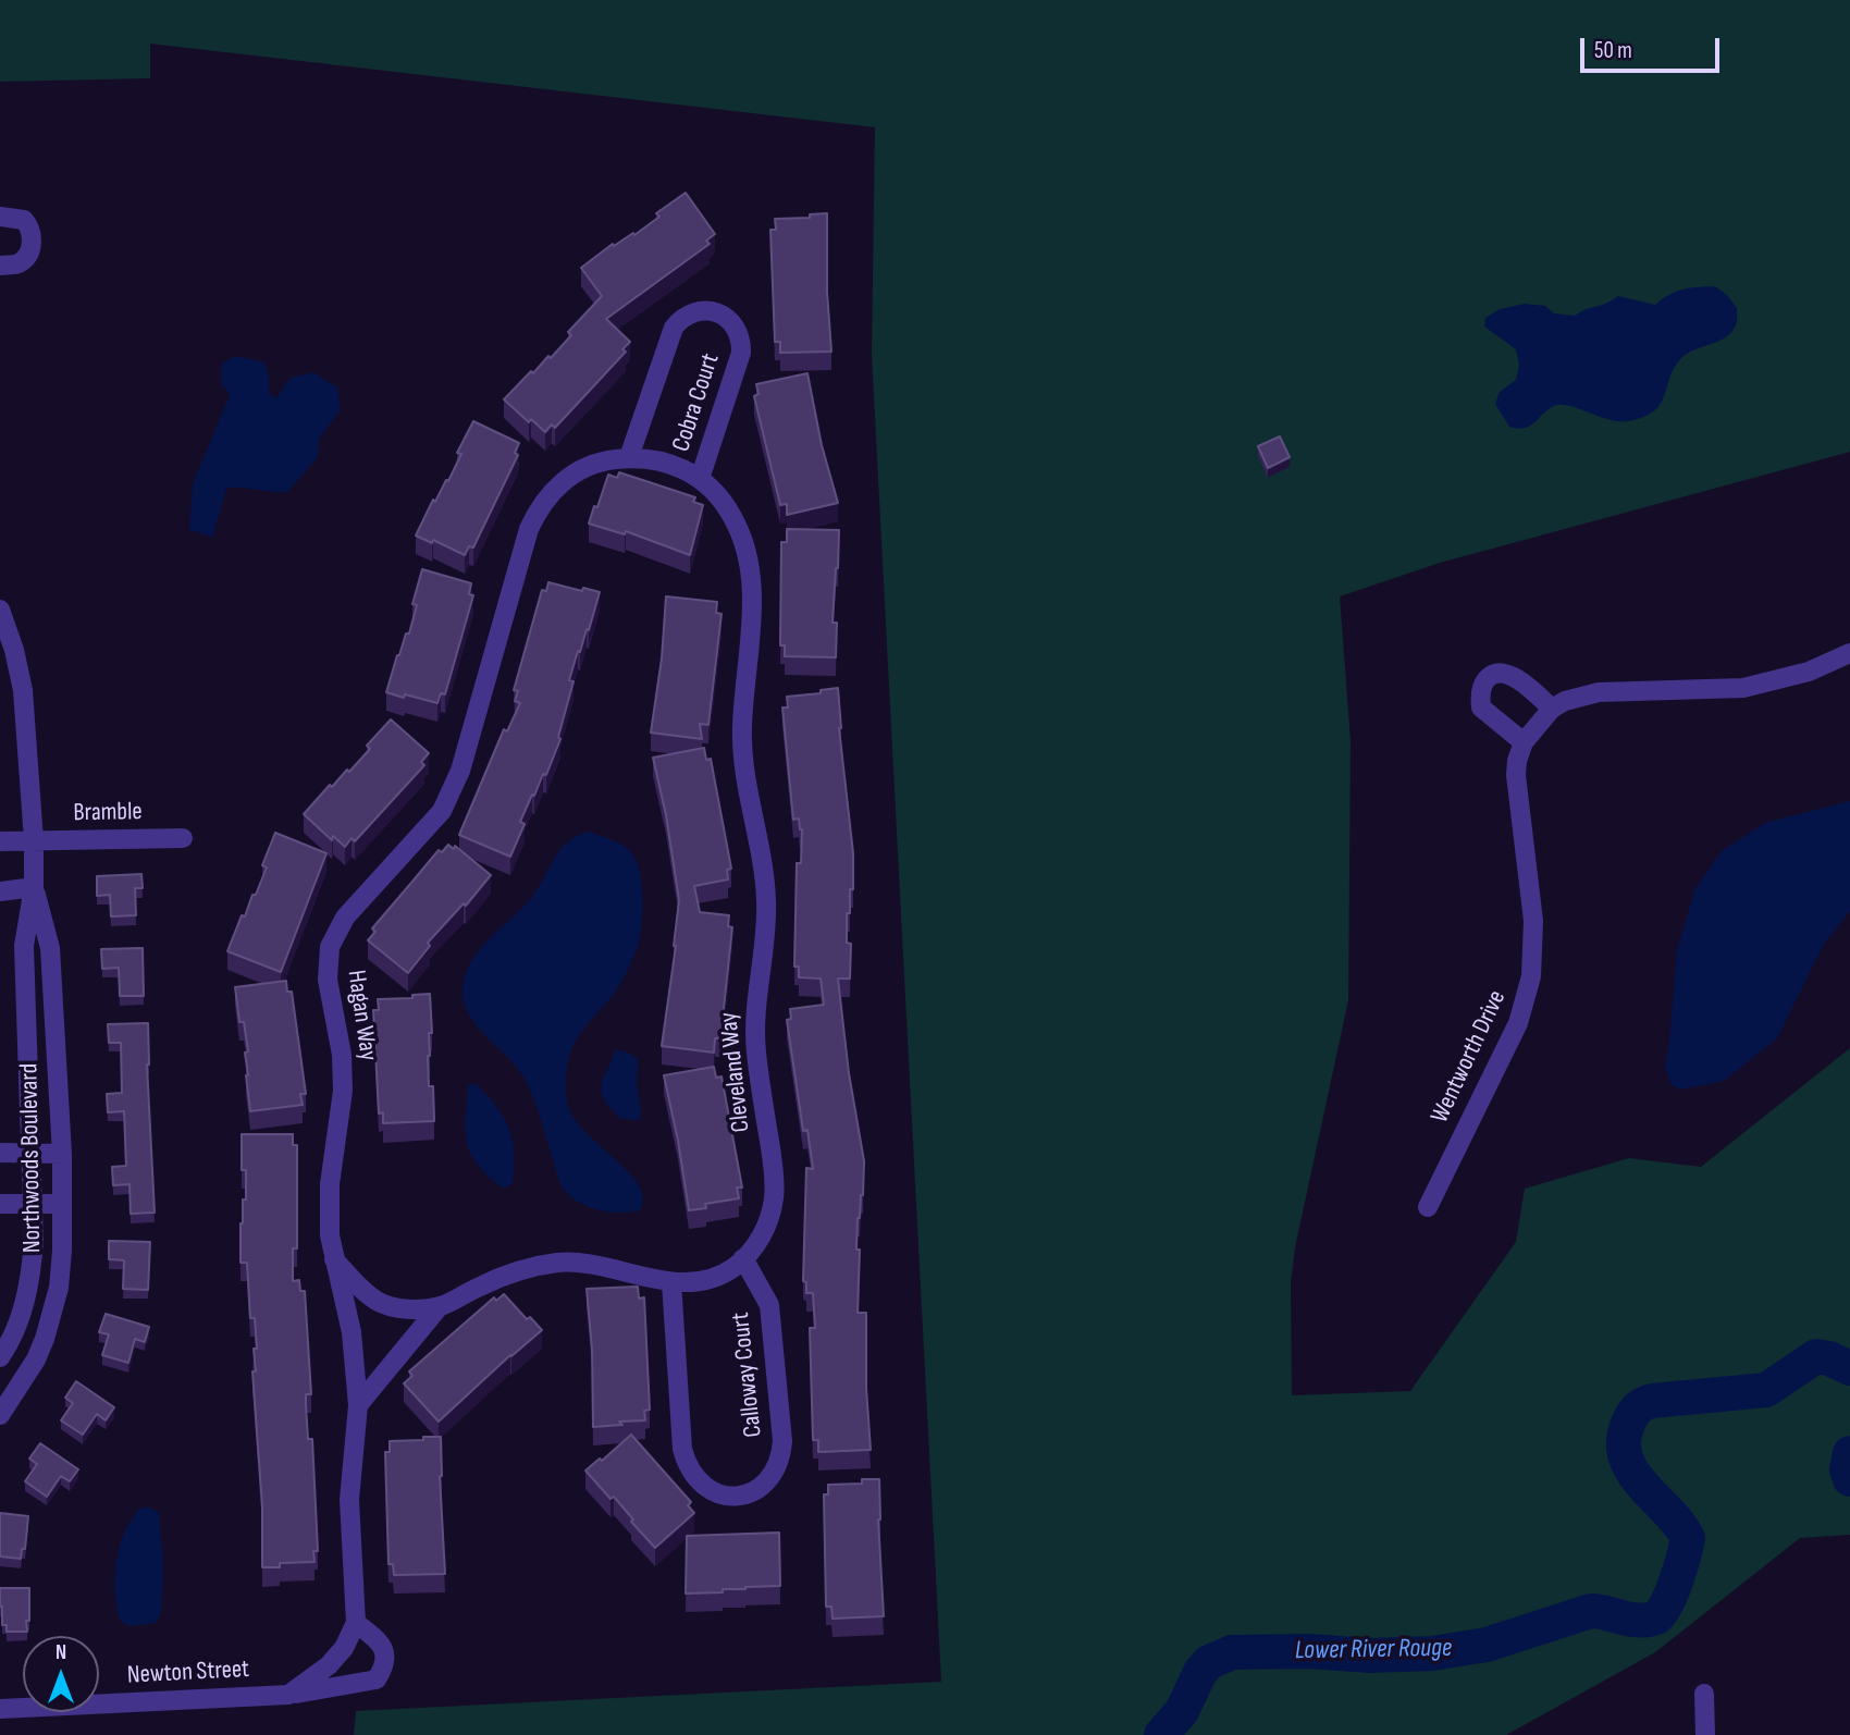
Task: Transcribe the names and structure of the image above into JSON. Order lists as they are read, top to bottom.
{
  "streets": {
    "street": [
      "Cobra Court",
      "Bramble",
      "Hagan Way",
      "Wentworth Drive",
      "Cleveland Way",
      "Northwoods Boulevard",
      "Calloway Court",
      "Newton Street"
    ]
  },
  "crossings": [
    ["Cobra Court", "Hagan Way"],
    ["Cobra Court", "Cleveland Way"],
    ["Bramble", "Northwoods Boulevard"],
    ["Hagan Way", "Cleveland Way"],
    ["Hagan Way", "Newton Street"],
    ["Cleveland Way", "Calloway Court"]
  ],
  "water": ["Lower River Rouge"],
  "scale_bar": "50 m",
  "north": "top"
}
